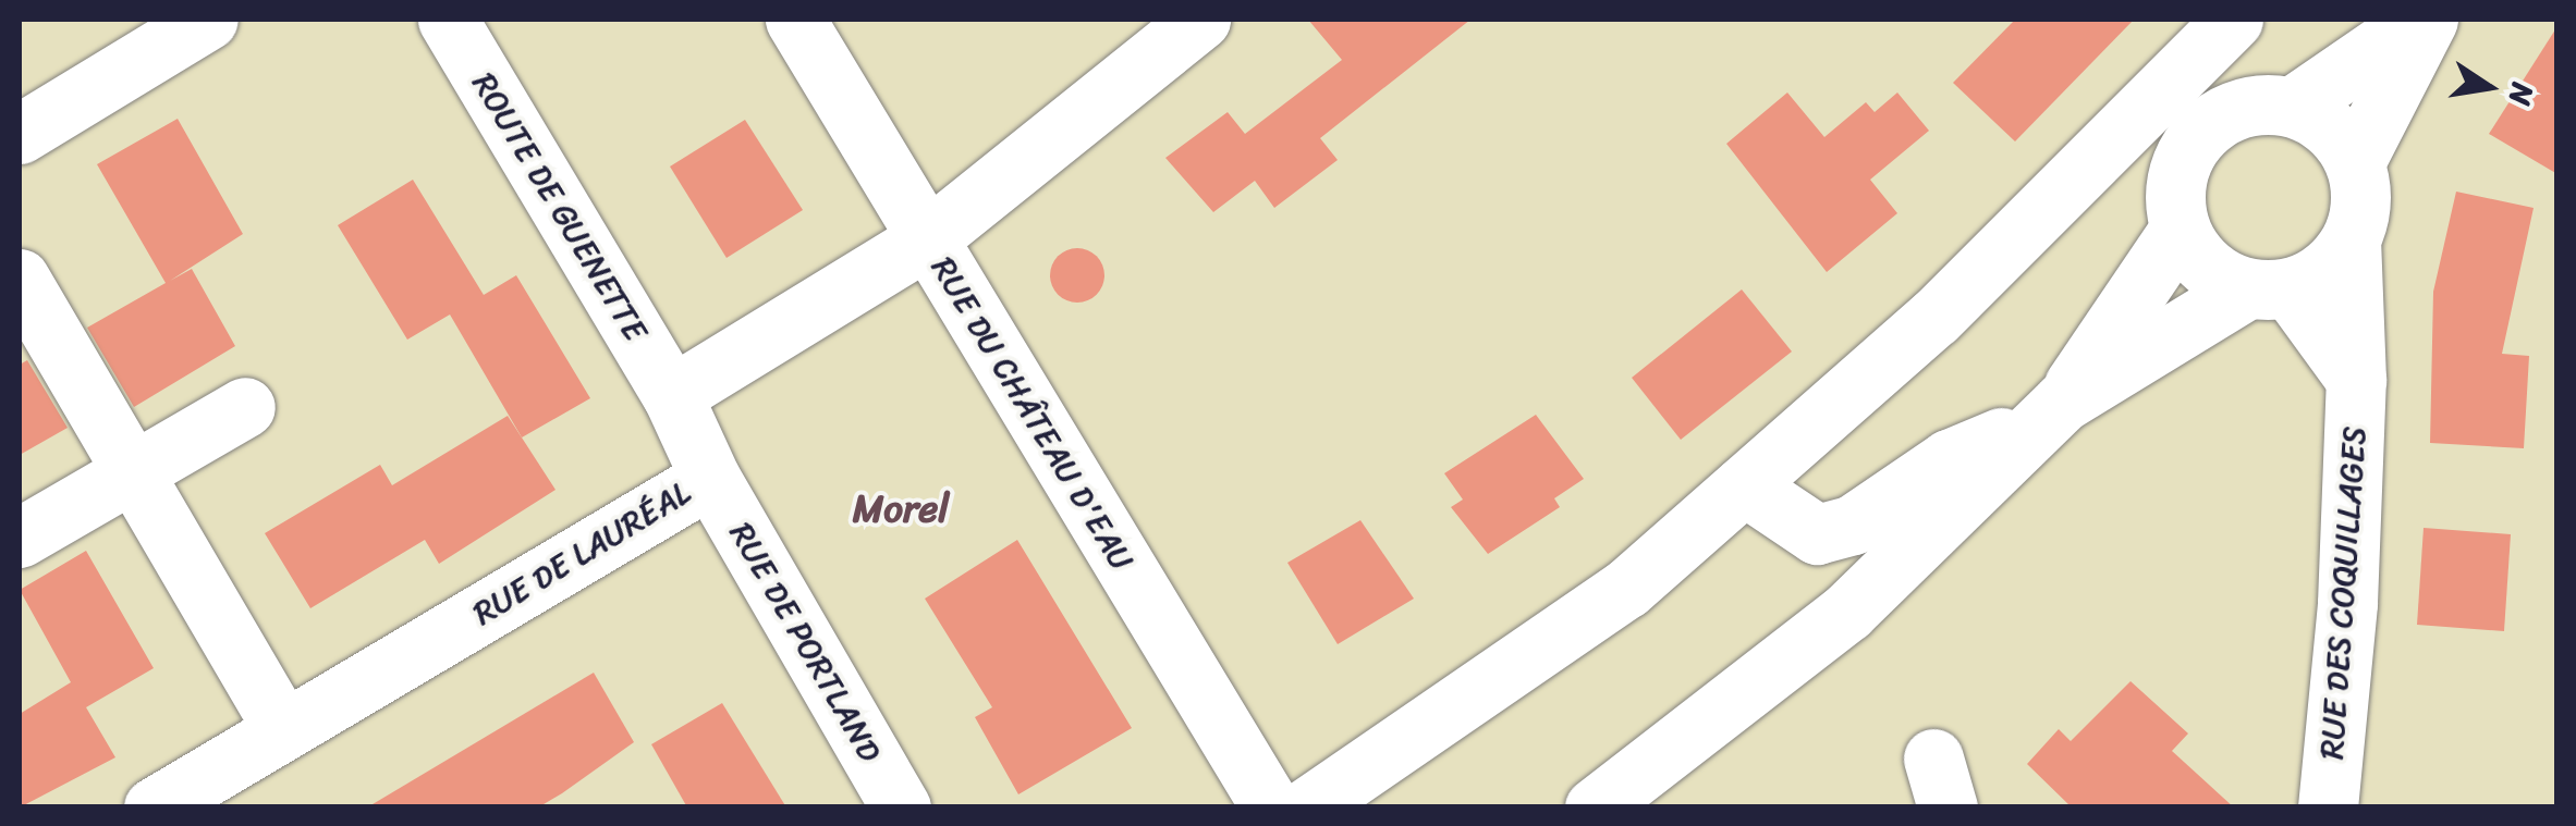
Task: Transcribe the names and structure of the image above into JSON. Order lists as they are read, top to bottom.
{
  "streets": {
    "street": [
      "ROUTE DE GUENETTE",
      "RUE DU CHÂTEAU D'EAU",
      "RUE DE LAURÉAL",
      "RUE DES COQUILLAGES",
      "RUE DE PORTLAND"
    ]
  },
  "crossings": [
    ["ROUTE DE GUENETTE", "RUE DE LAURÉAL"],
    ["RUE DE LAURÉAL", "RUE DE PORTLAND"]
  ],
  "districts": ["Morel"],
  "north": "right"
}
